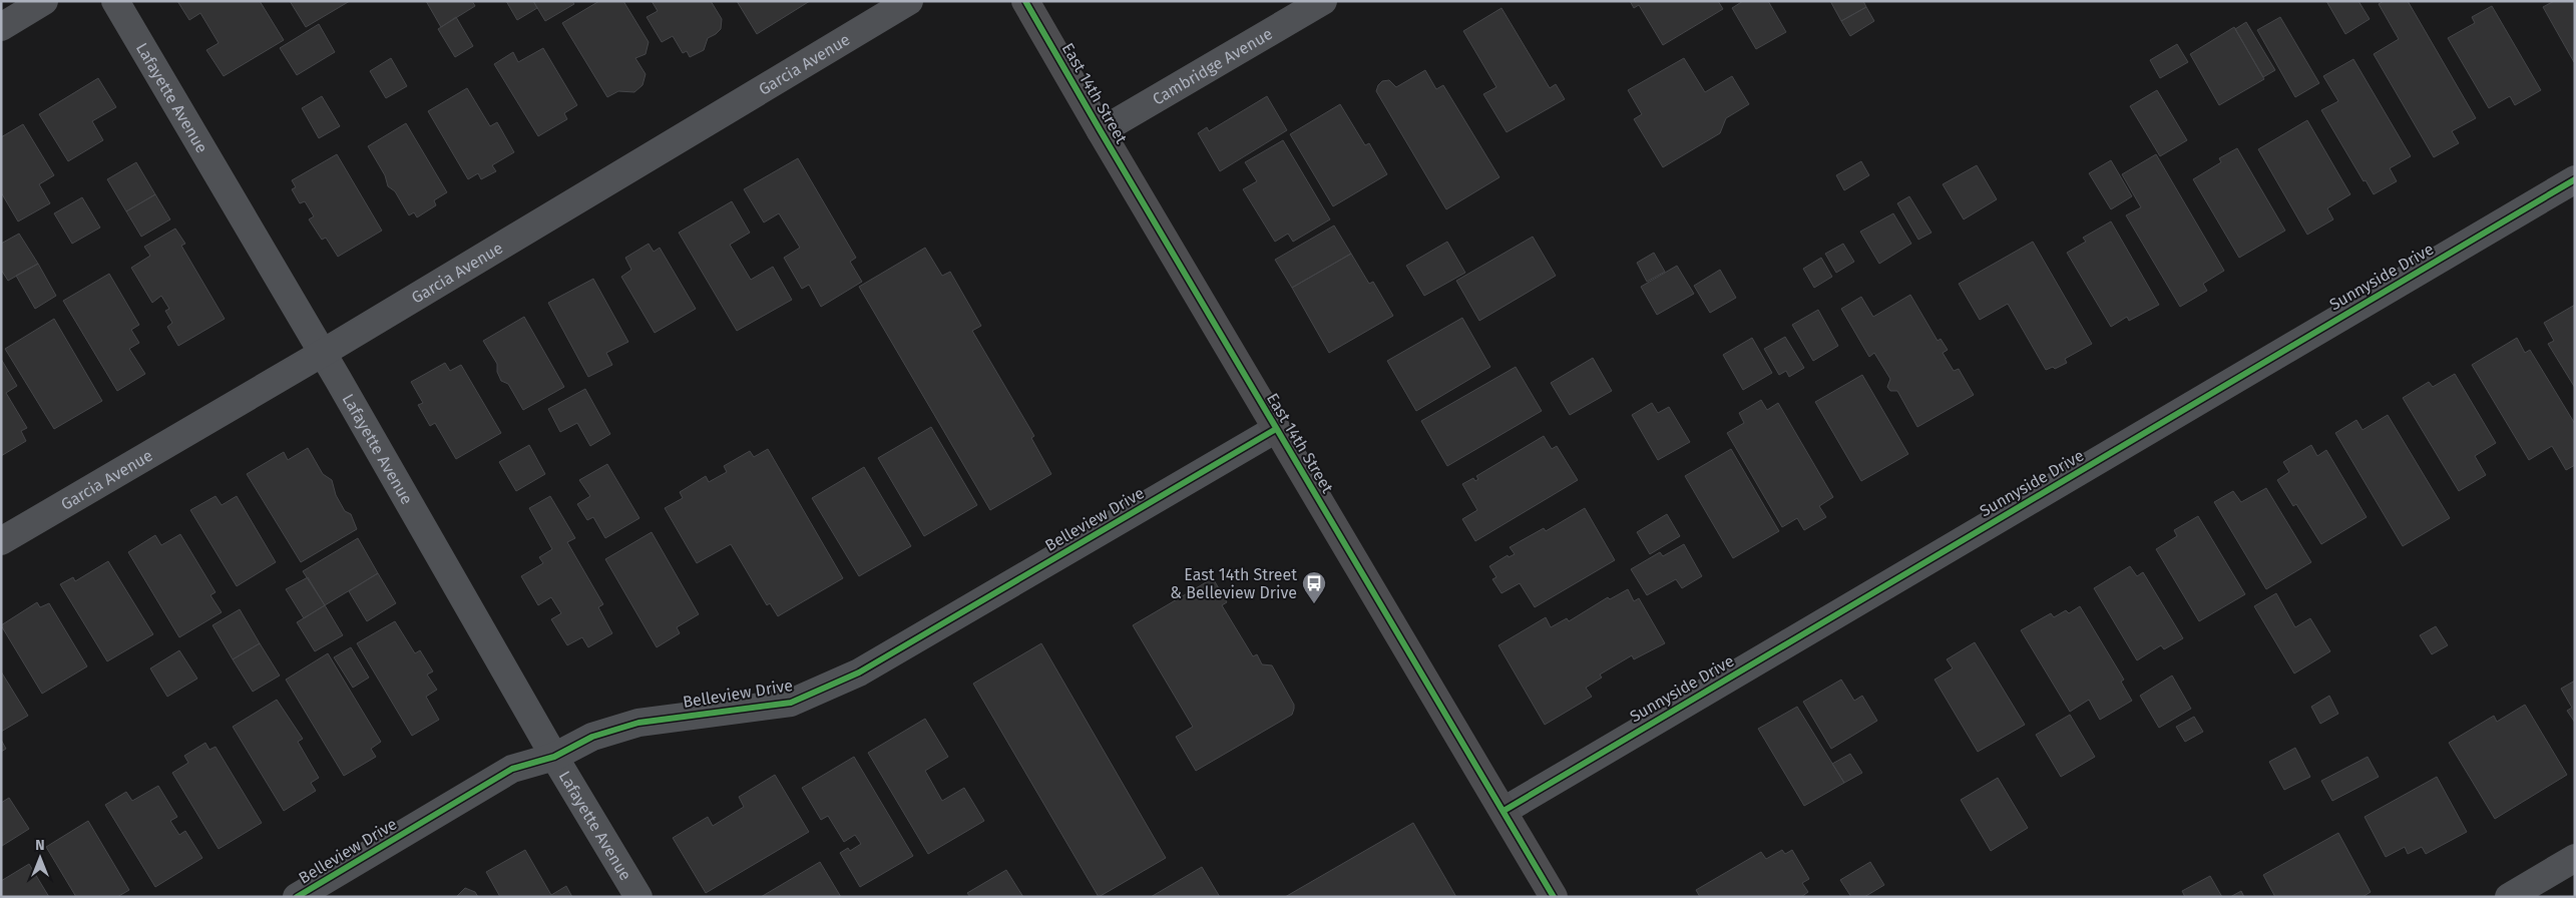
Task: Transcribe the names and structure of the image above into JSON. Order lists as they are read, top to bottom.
{
  "streets": {
    "main road": ["East 14th Street"],
    "street": [
      "Garcia Avenue",
      "Cambridge Avenue",
      "Lafayette Avenue",
      "Sunnyside Drive",
      "Belleview Drive"
    ]
  },
  "crossings": [
    ["Garcia Avenue", "Lafayette Avenue"],
    ["Cambridge Avenue", "East 14th Street"],
    ["East 14th Street", "Sunnyside Drive"],
    ["East 14th Street", "Belleview Drive"],
    ["Lafayette Avenue", "Belleview Drive"]
  ],
  "places": {
    "bus stop": ["East 14th Street & Belleview Drive"]
  },
  "north": "top"
}
